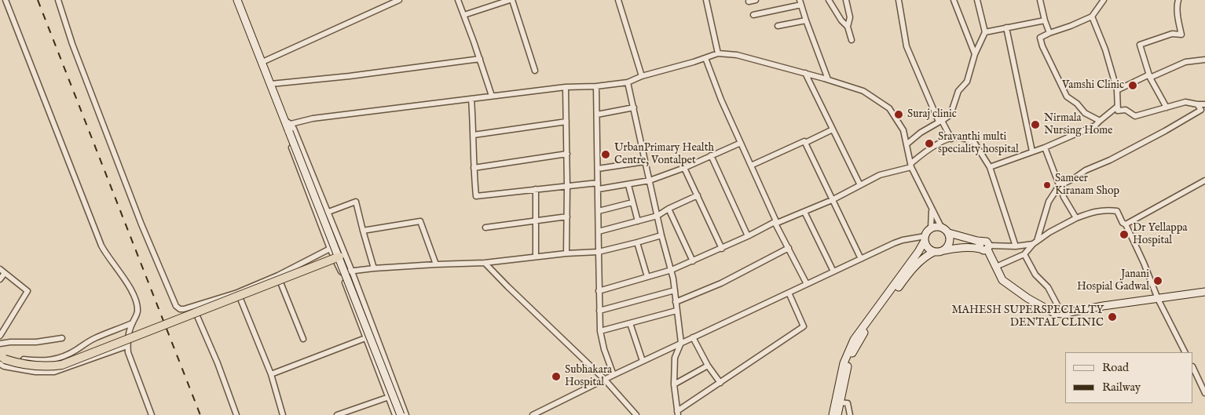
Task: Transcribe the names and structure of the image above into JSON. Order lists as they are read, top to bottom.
{
  "places": [
    "Vamshi Clinic",
    "Suraj clinic",
    "Nirmala Nursing Home",
    "Sravanthi multi speciality hospital",
    "UrbanPrimary Health Centre, Vontalpet",
    "Sameer Kiranam Shop",
    "Dr Yellappa Hospital",
    "Janani Hospial Gadwal",
    "MAHESH SUPERSPECIALTY DENTAL CLINIC",
    "Subhakara Hospital"
  ],
  "legend": ["Road", "Railway"]
}
